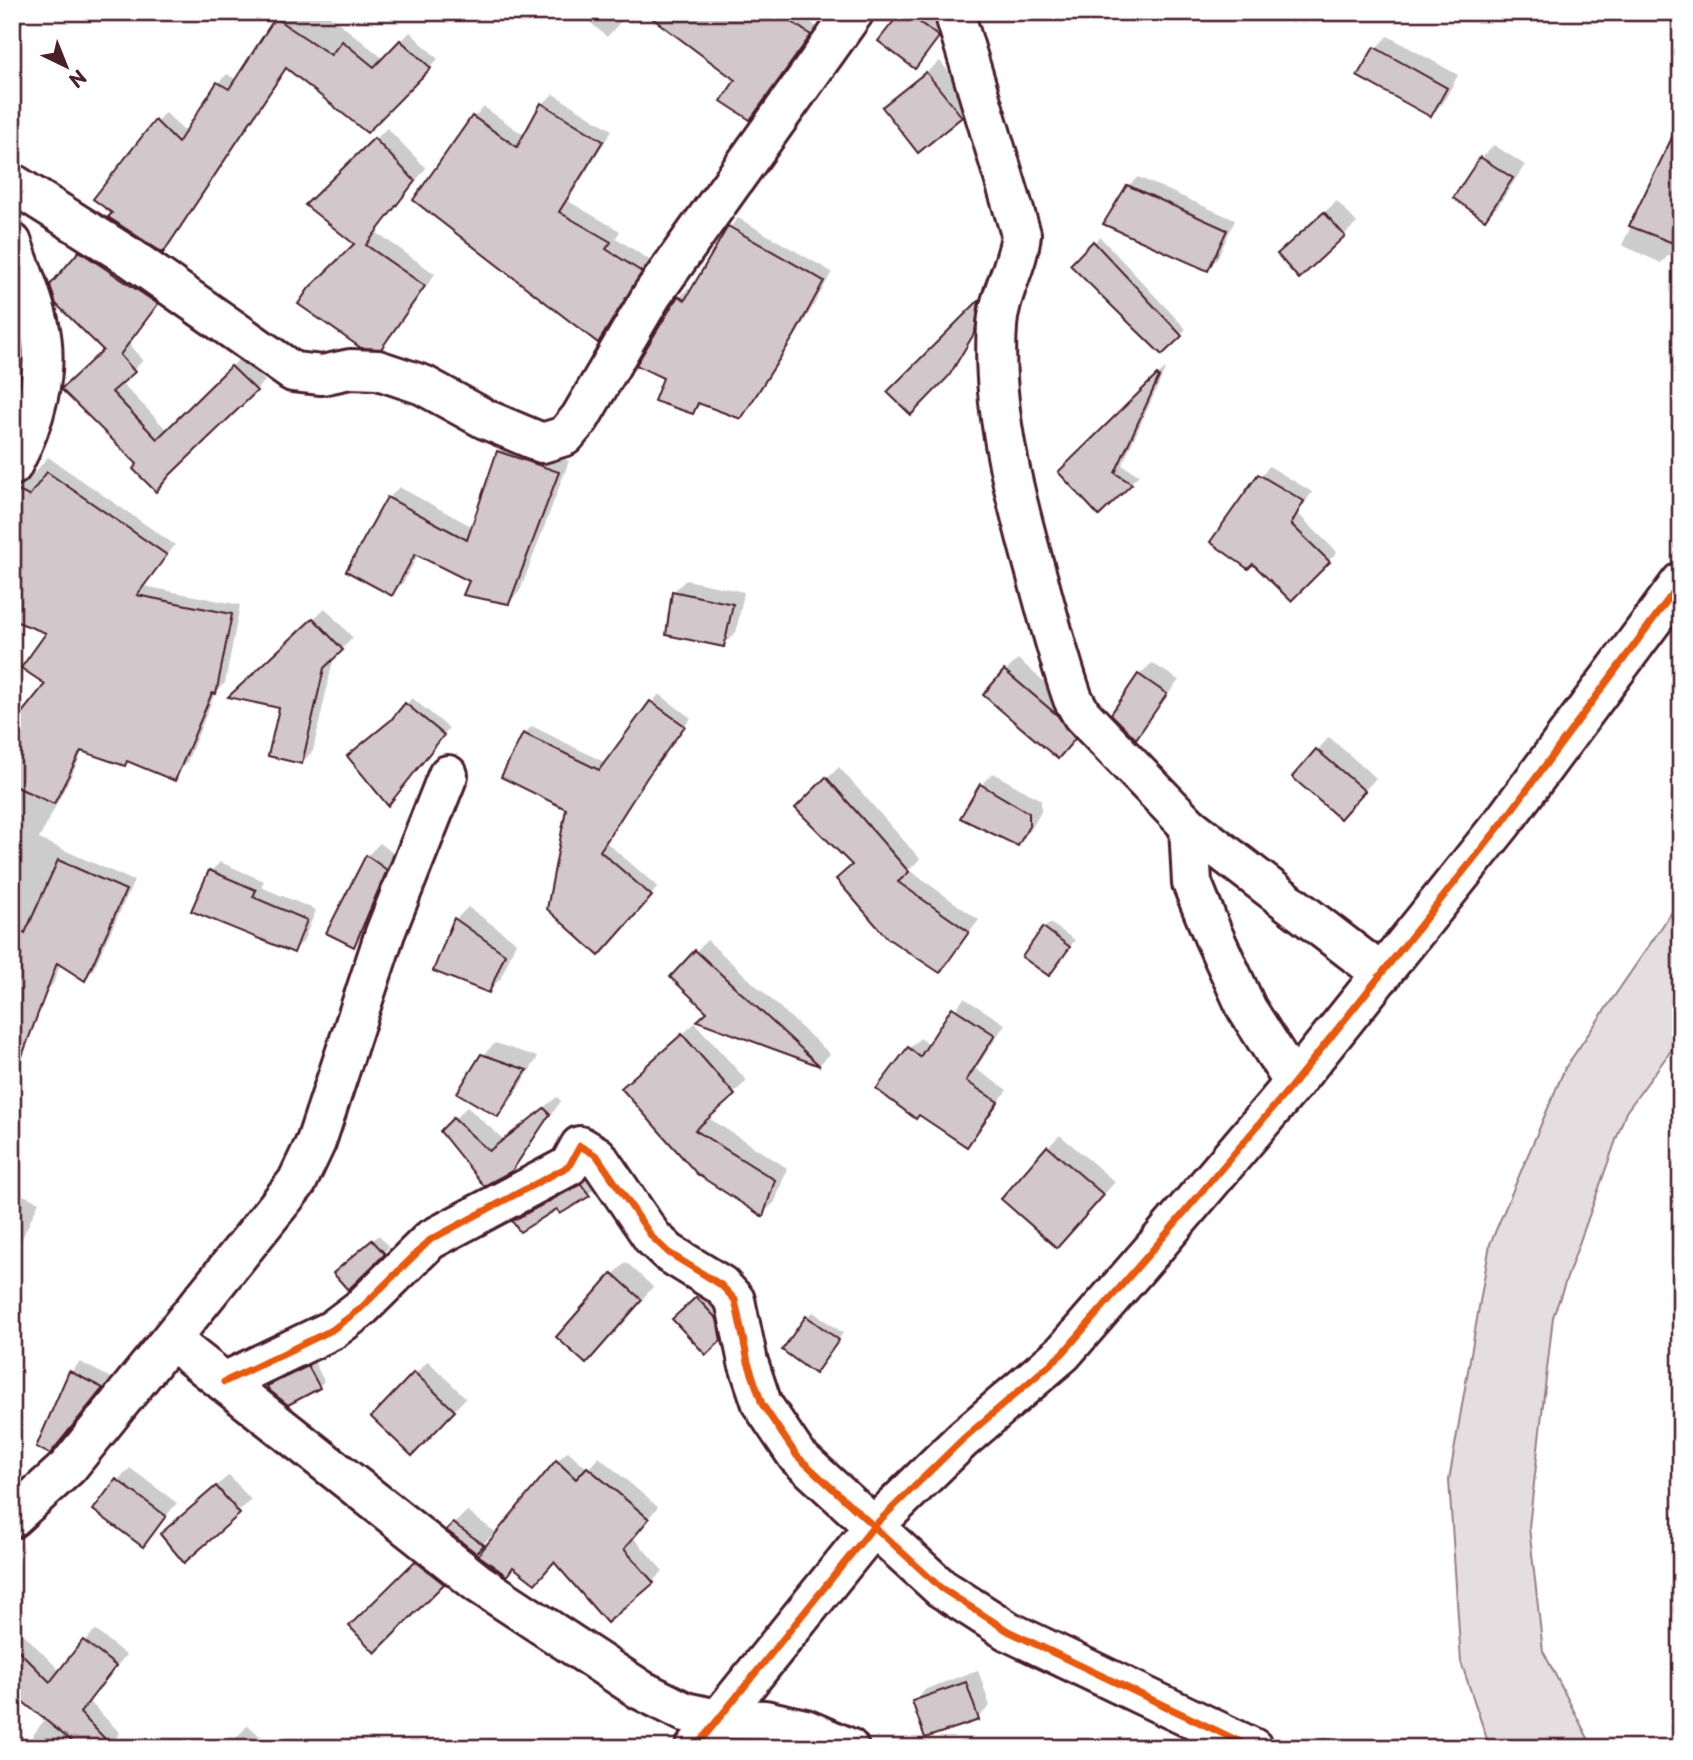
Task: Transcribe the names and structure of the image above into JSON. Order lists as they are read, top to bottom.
{
  "north": "bottom right"
}
